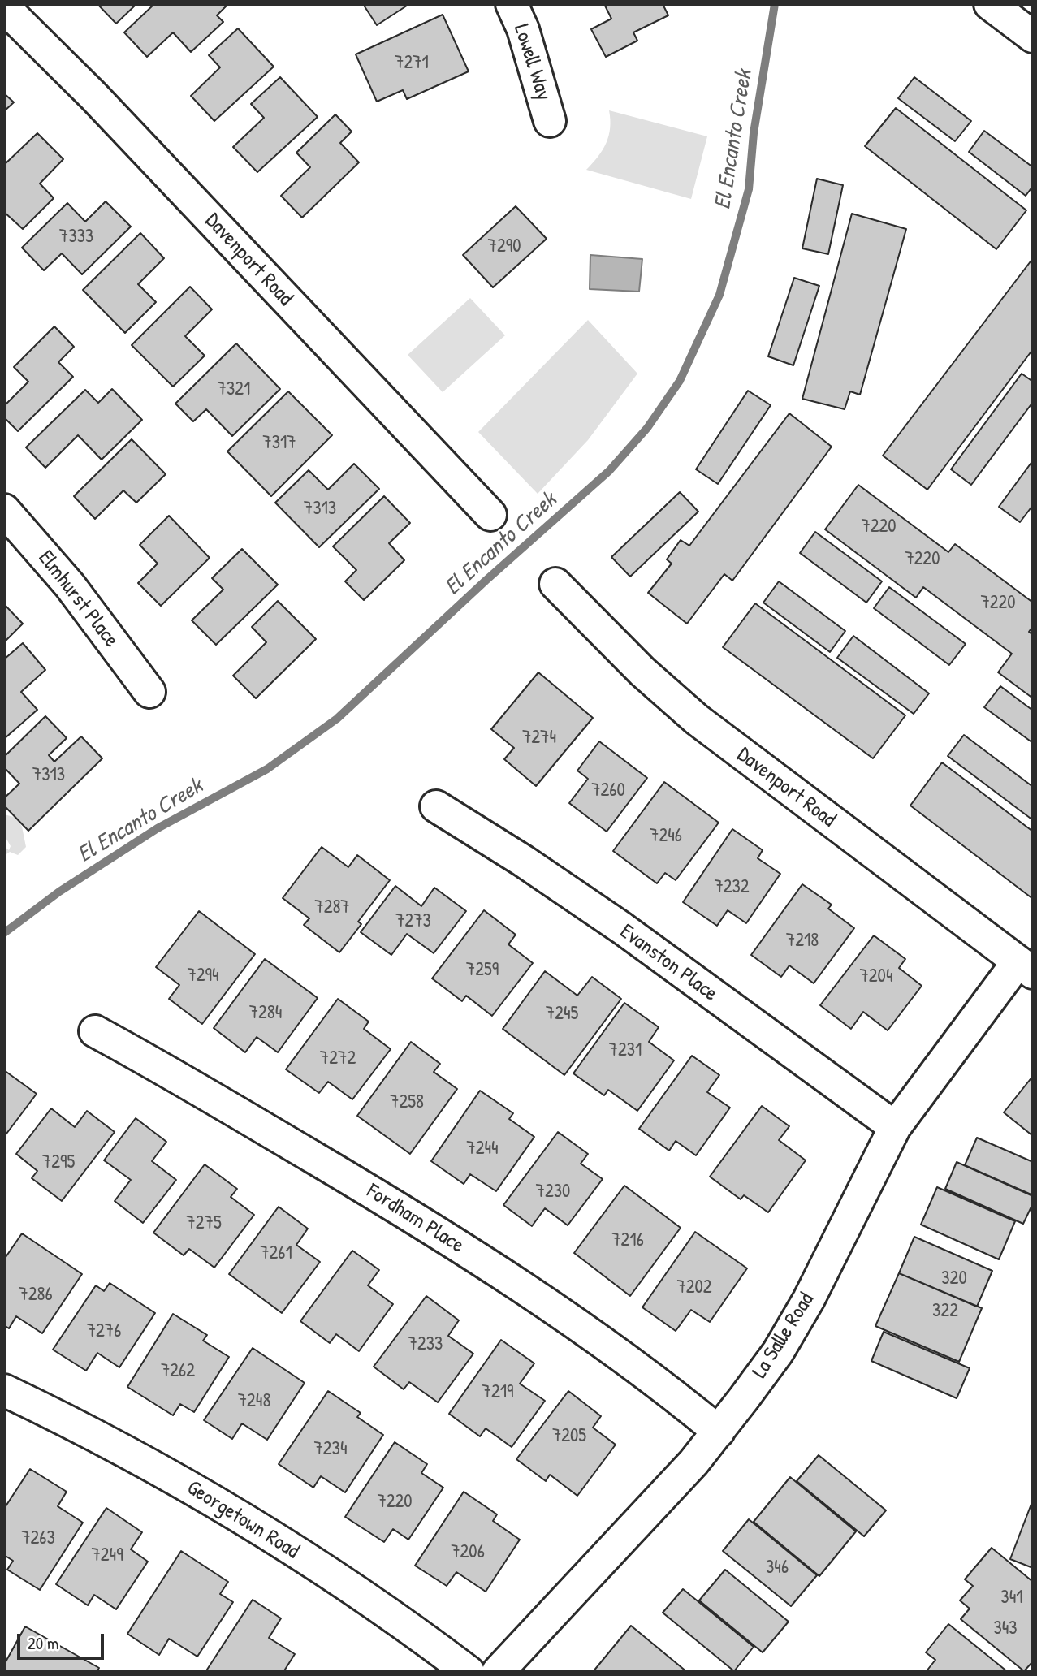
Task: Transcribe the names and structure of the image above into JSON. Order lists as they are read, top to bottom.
{
  "streets": {
    "street": [
      "Lowell Way",
      "Davenport Road",
      "Elmhurst Place",
      "Evanston Place",
      "Fordham Place",
      "La Salle Road",
      "Georgetown Road"
    ]
  },
  "crossings": [
    ["Davenport Road", "La Salle Road"],
    ["Evanston Place", "La Salle Road"],
    ["Fordham Place", "La Salle Road"]
  ],
  "water": ["El Encanto Creek"],
  "house_numbers": [
    "7271",
    "7333",
    "7290",
    "7321",
    "7317",
    "7313",
    "7220",
    "7220",
    "7220",
    "7274",
    "7313",
    "7260",
    "7246",
    "7232",
    "7287",
    "7273",
    "7218",
    "7259",
    "7294",
    "7204",
    "7284",
    "7245",
    "7231",
    "7272",
    "7258",
    "7244",
    "7295",
    "7230",
    "7275",
    "7216",
    "7261",
    "320",
    "7202",
    "7286",
    "322",
    "7276",
    "7233",
    "7262",
    "7219",
    "7248",
    "7205",
    "7234",
    "7220",
    "7263",
    "7206",
    "7249",
    "346",
    "341",
    "343"
  ],
  "scale_bar": "20 m"
}
